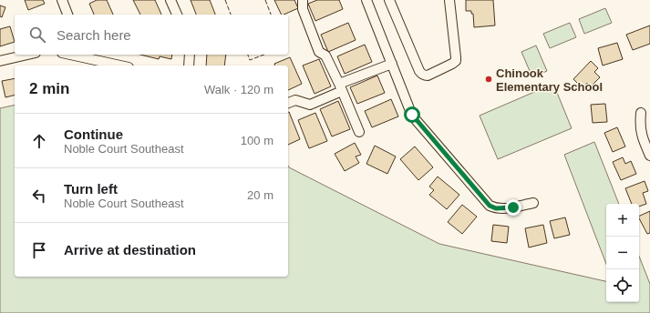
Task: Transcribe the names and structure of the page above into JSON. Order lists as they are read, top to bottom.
{
  "places": ["Chinook Elementary School"],
  "page": {
    "search": "Search here",
    "heading": ["2 min", "Walk · 120 m"],
    "list": [
      ["Continue", "Noble Court Southeast", "100 m"],
      ["Turn left", "Noble Court Southeast", "20 m"],
      "Arrive at destination"
    ],
    "map_buttons": ["+", "−"]
  }
}
